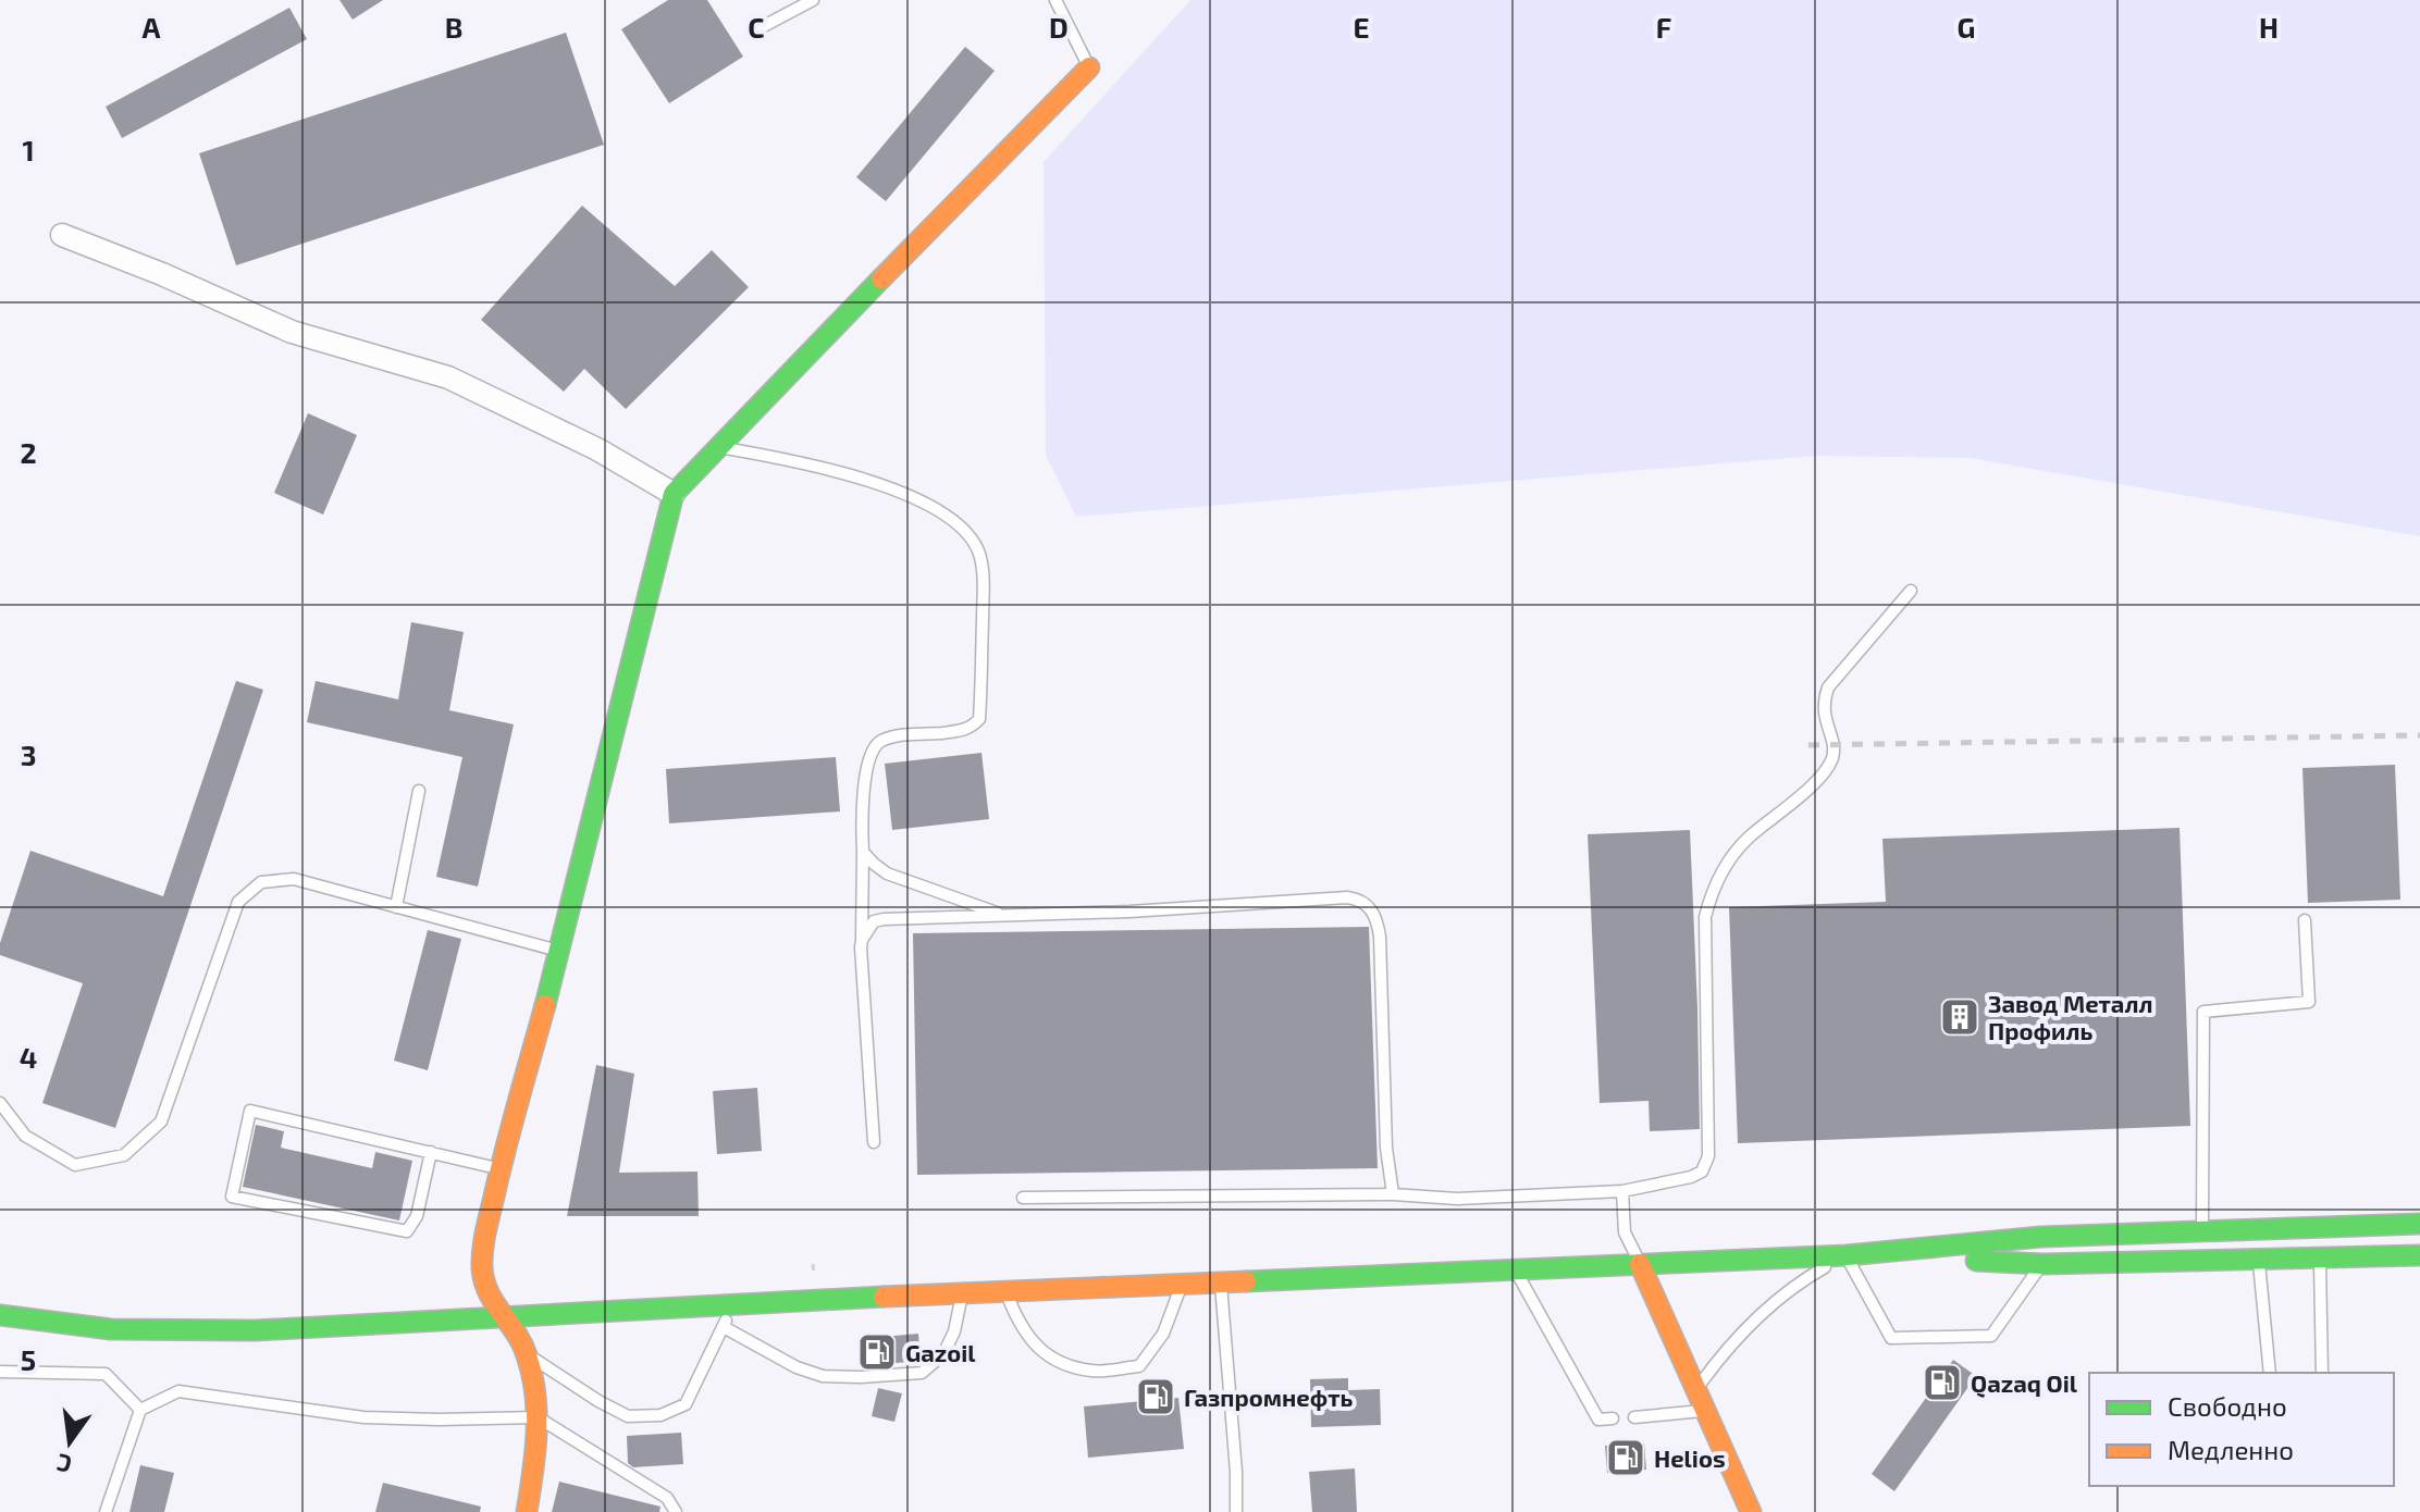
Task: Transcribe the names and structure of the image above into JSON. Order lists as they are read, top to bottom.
{
  "places": {
    "building": ["Завод Металл Профиль"],
    "fuel station": [
      "Gazoil",
      "Qazaq Oil",
      "Газпромнефть",
      "Helios"
    ]
  },
  "legend": ["Свободно", "Медленно"],
  "north": "bottom",
  "grid": {
    "columns": [
      "A",
      "B",
      "C",
      "D",
      "E",
      "F",
      "G",
      "H"
    ],
    "rows": [
      "1",
      "2",
      "3",
      "4",
      "5"
    ]
  }
}
